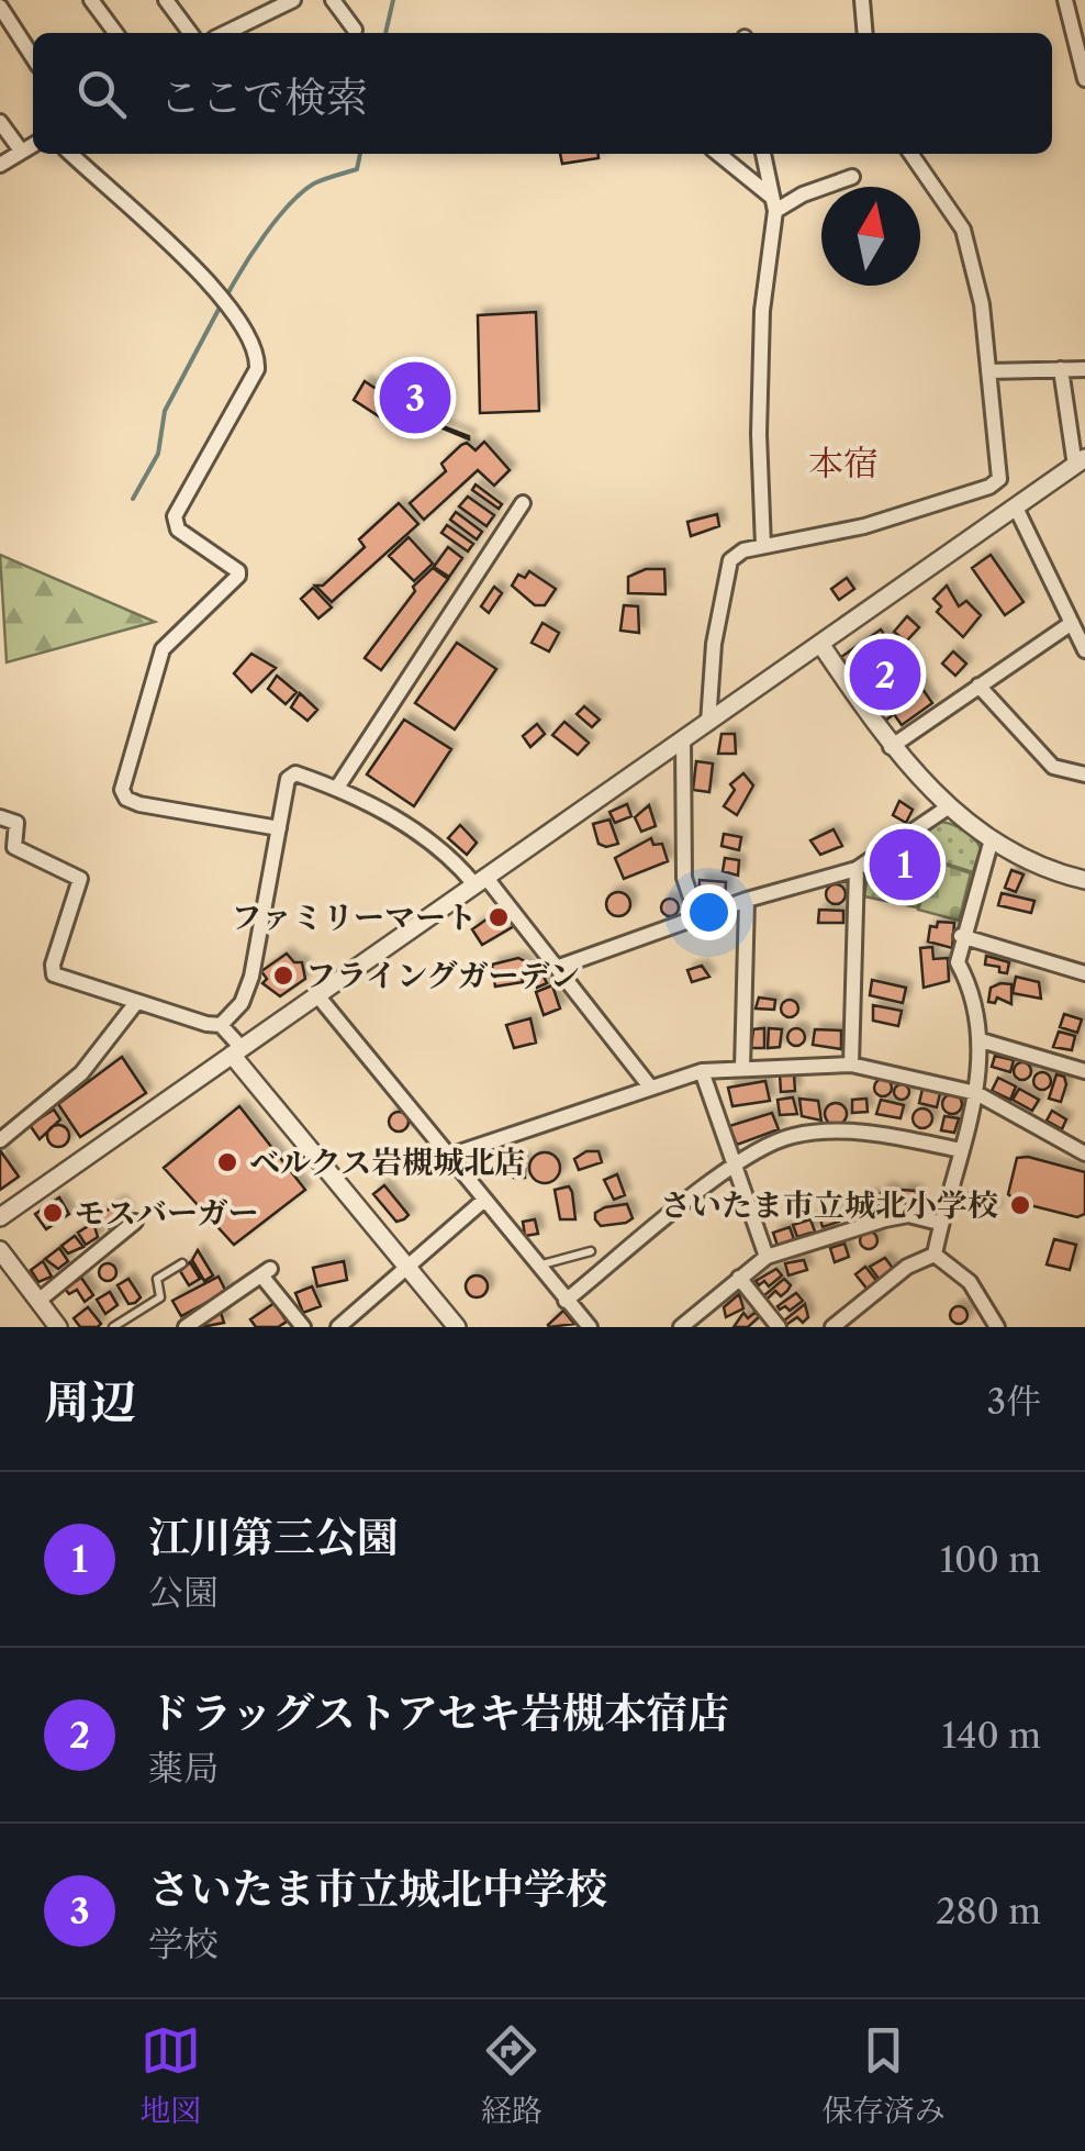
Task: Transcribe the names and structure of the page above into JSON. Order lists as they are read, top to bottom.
{
  "districts": ["本宿"],
  "places": [
    "ファミリーマート",
    "フライングガーデン",
    "ベルクス岩槻城北店",
    "さいたま市立城北小学校",
    "モスバーガー"
  ],
  "north": "top",
  "page": {
    "search": "ここで検索",
    "pins": ["3", "2", "1"],
    "heading": ["周辺", "3件"],
    "list": [
      {
        "mark": "1",
        "name": "江川第三公園",
        "note": "公園",
        "value": "100 m"
      },
      {
        "mark": "2",
        "name": "ドラッグストアセキ岩槻本宿店",
        "note": "薬局",
        "value": "140 m"
      },
      {
        "mark": "3",
        "name": "さいたま市立城北中学校",
        "note": "学校",
        "value": "280 m"
      }
    ],
    "nav": ["地図", "経路", "保存済み"]
  }
}
